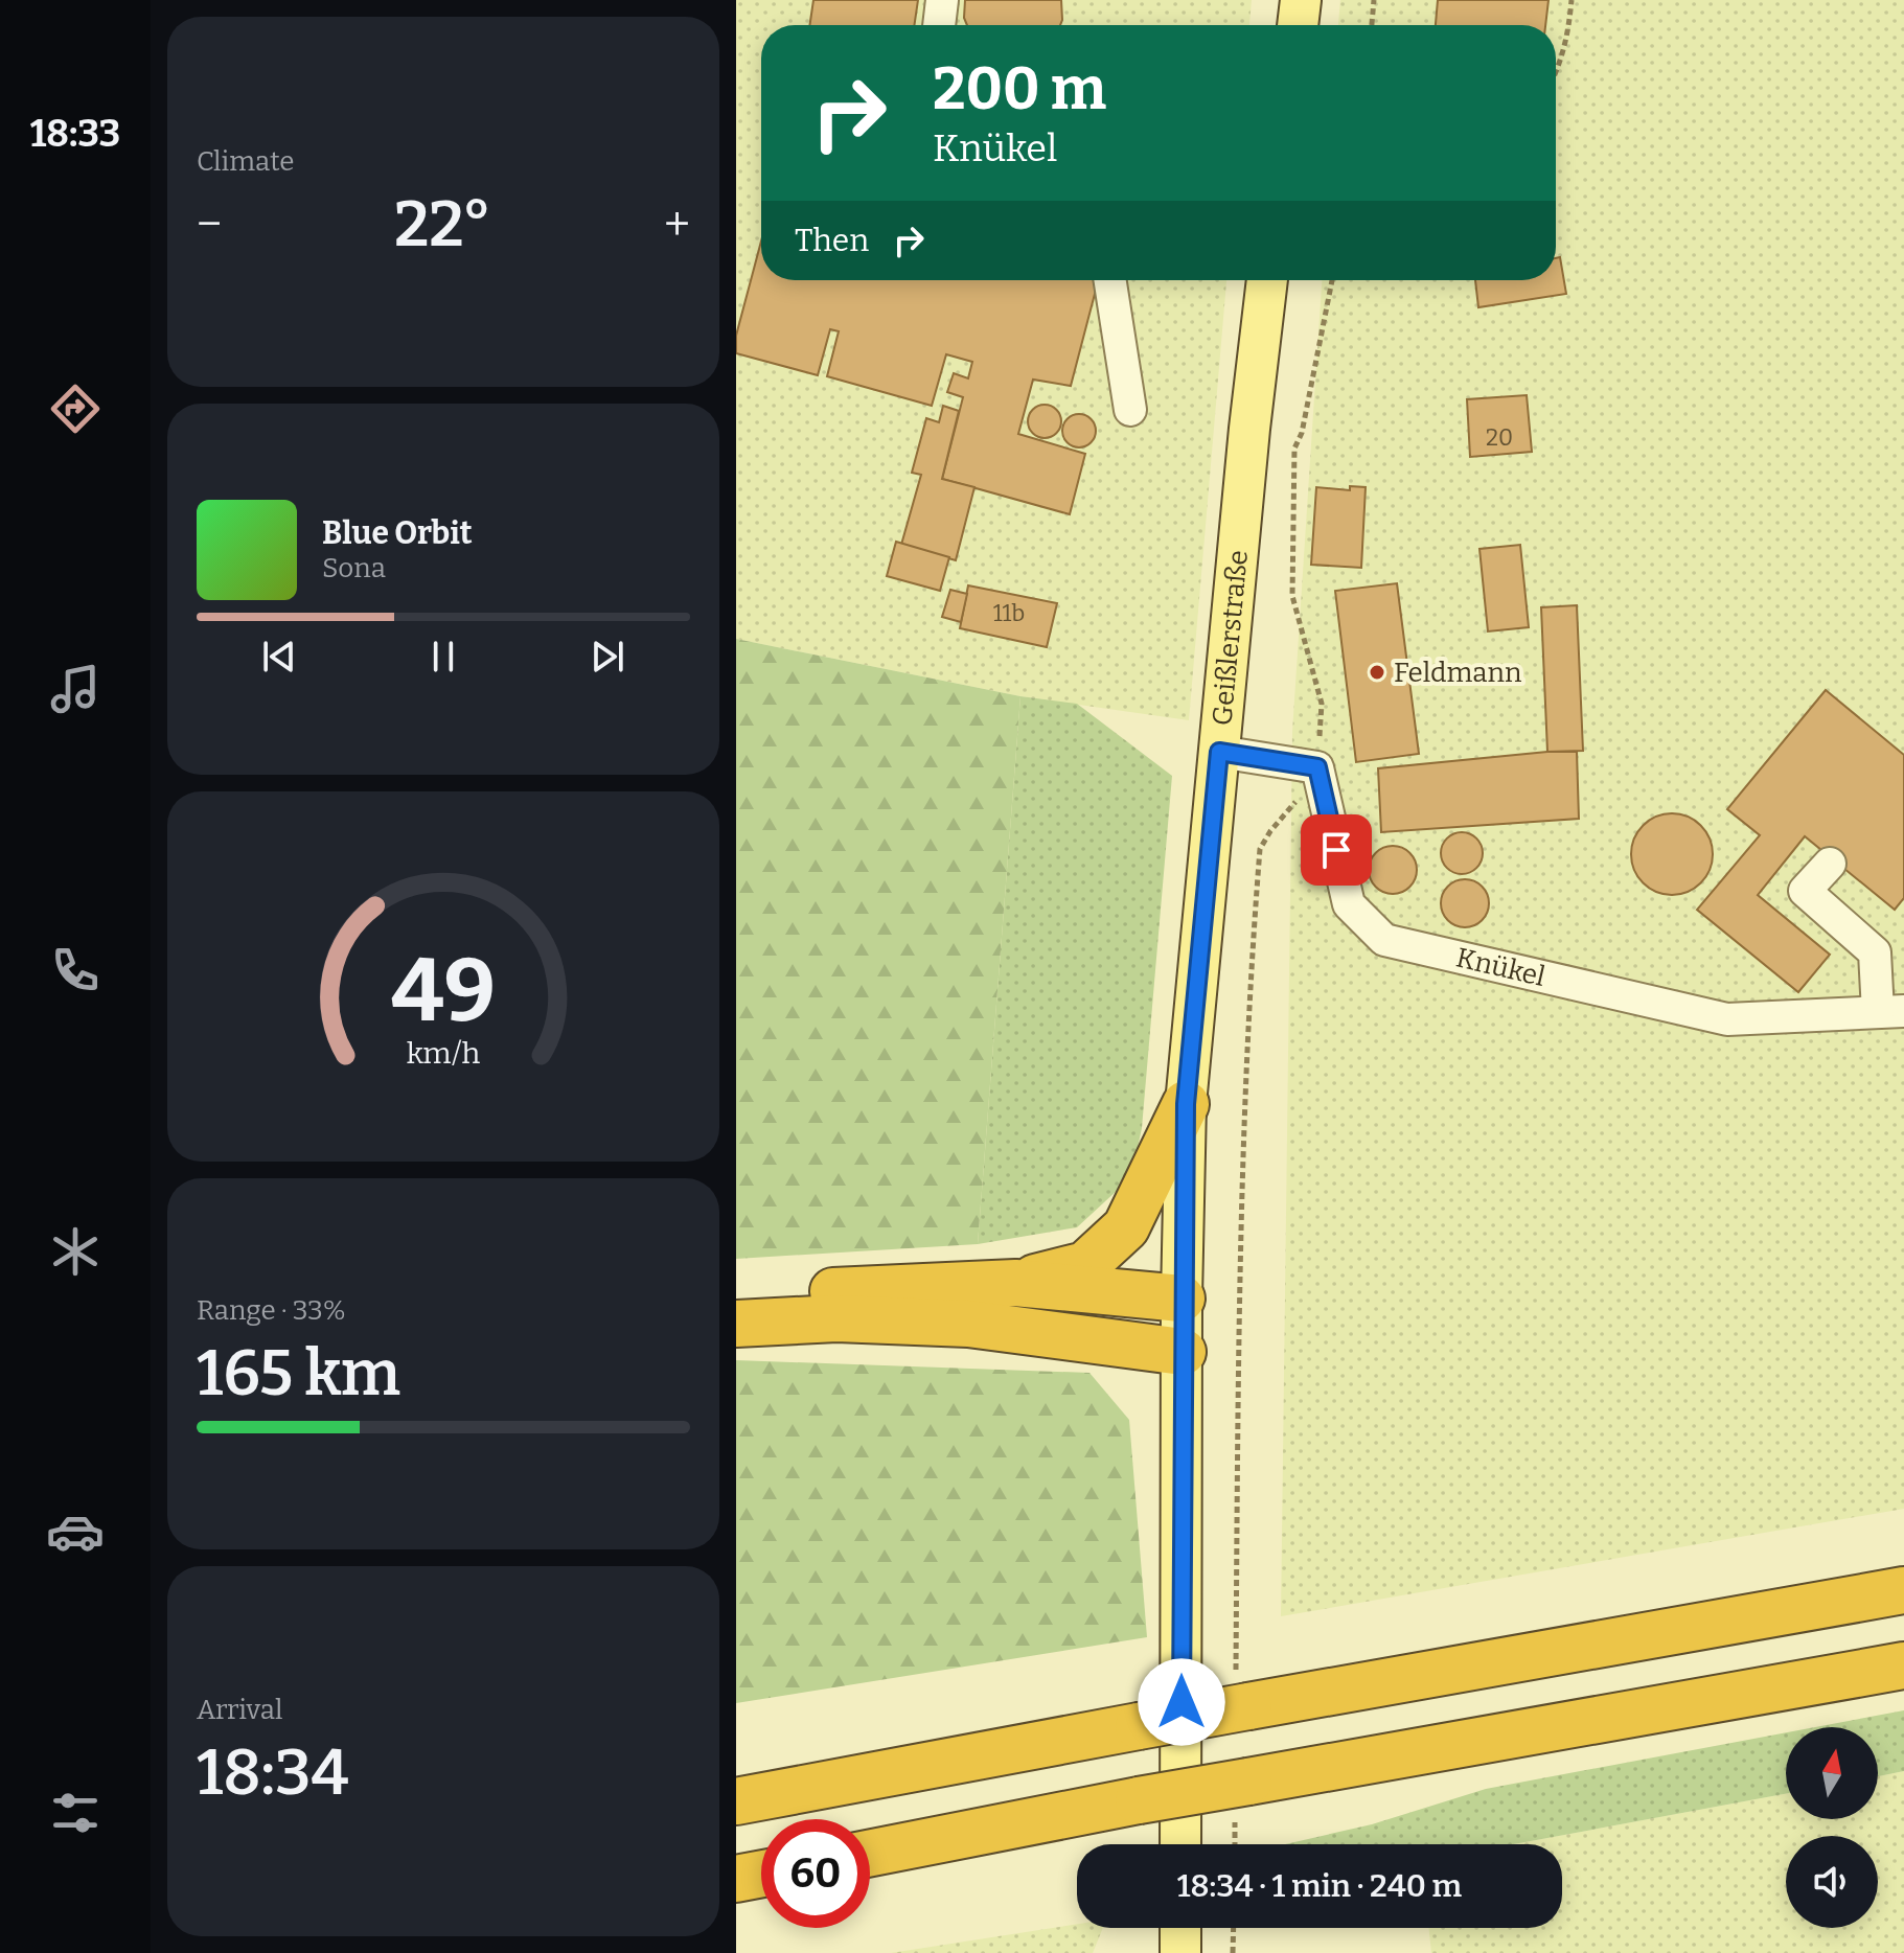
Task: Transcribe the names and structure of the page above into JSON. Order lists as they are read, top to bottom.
{
  "streets": {
    "main road": ["Geißlerstraße"],
    "lane": ["Knükel"]
  },
  "places": ["Feldmann"],
  "house_numbers": ["20", "11b"],
  "north": "top",
  "page": {
    "tabs": "18:33",
    "tile": [
      "Climate",
      ["Range · 33%", "165 km"],
      ["Arrival", "18:34"]
    ],
    "turn": ["200 m", "Knükel"],
    "heat": ["−", "22°", "+"],
    "then": "Then",
    "song": ["Blue Orbit", "Sona"],
    "limit": "60",
    "trip": "18:34 · 1 min · 240 m",
    "gauge": ["49", "km/h"]
  }
}
